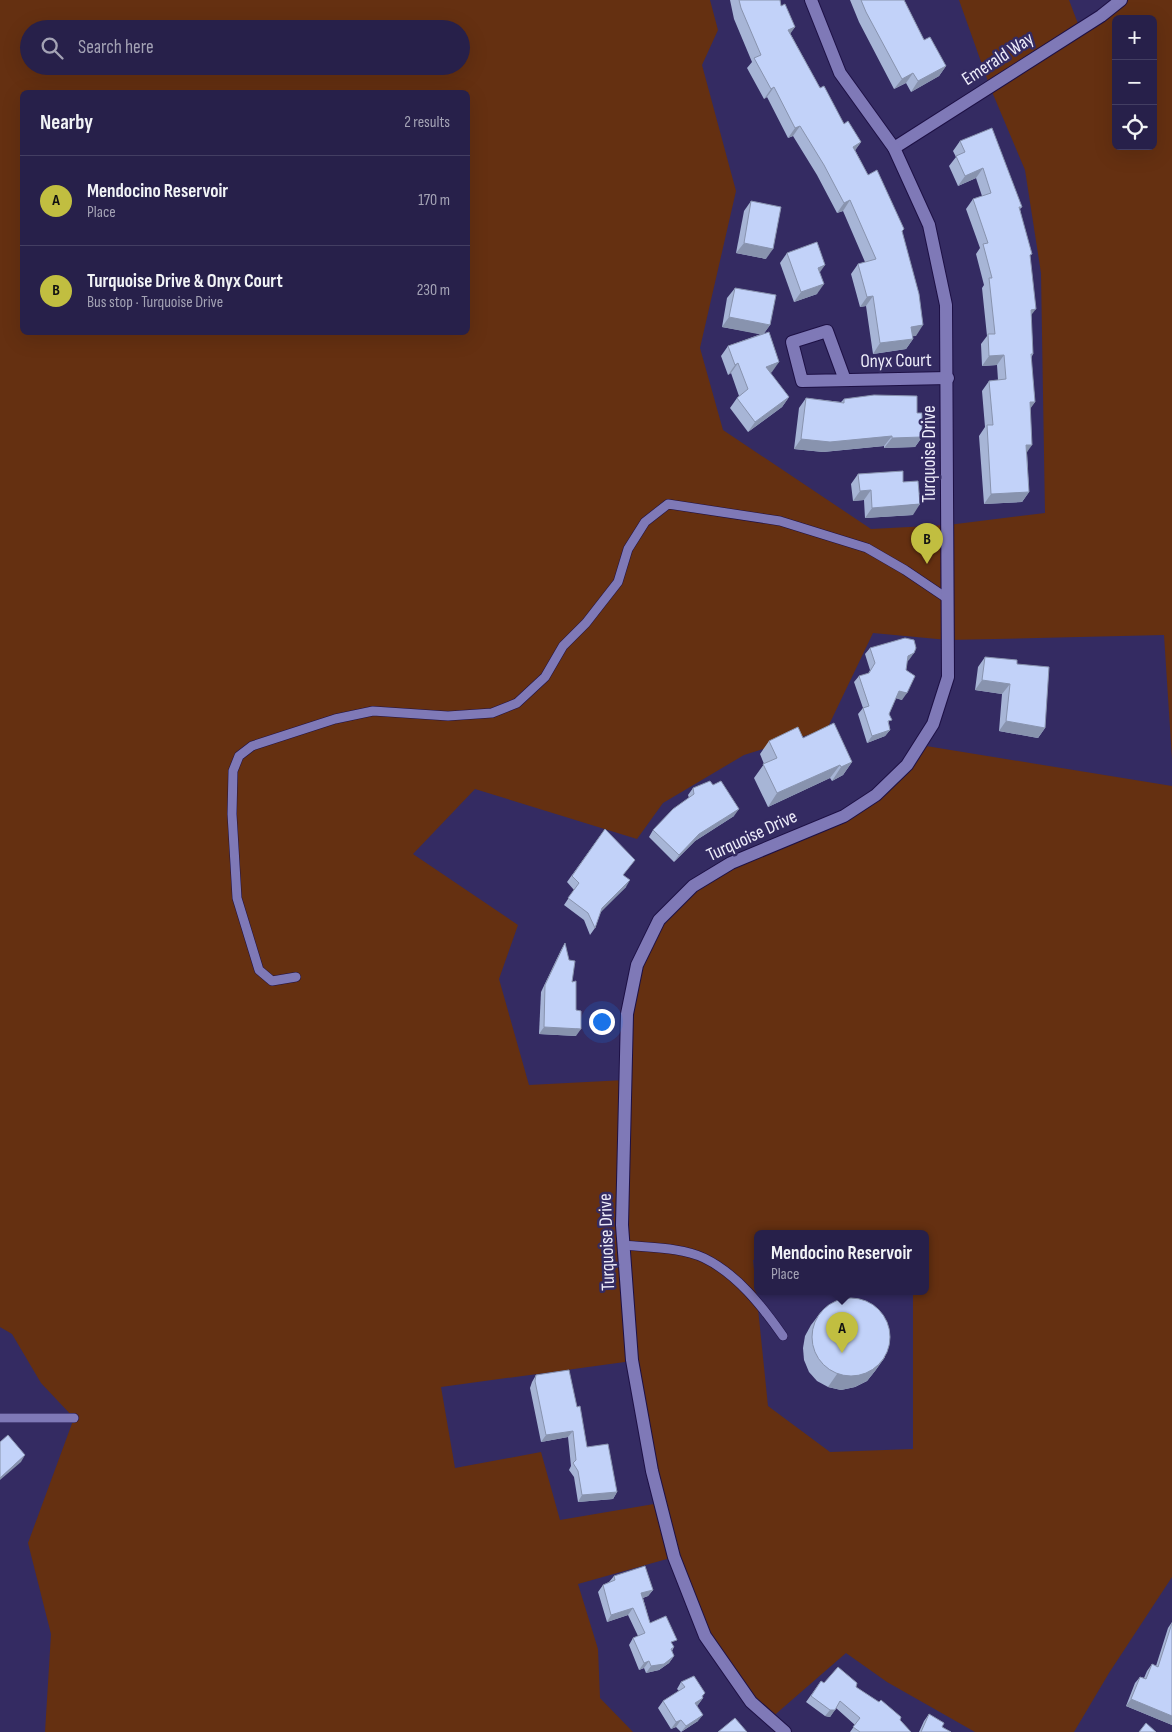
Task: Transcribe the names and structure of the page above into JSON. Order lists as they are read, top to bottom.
{
  "streets": {
    "street": ["Emerald Way", "Onyx Court", "Turquoise Drive"]
  },
  "crossings": [
    ["Emerald Way", "Turquoise Drive"],
    ["Onyx Court", "Turquoise Drive"]
  ],
  "page": {
    "map_buttons": ["+", "−"],
    "search": "Search here",
    "heading": ["Nearby", "2 results"],
    "list": [
      {
        "mark": "A",
        "name": "Mendocino Reservoir",
        "note": "Place",
        "value": "170 m"
      },
      {
        "mark": "B",
        "name": "Turquoise Drive & Onyx Court",
        "note": "Bus stop · Turquoise Drive",
        "value": "230 m"
      }
    ],
    "pins": ["B", "A"],
    "popup": ["Mendocino Reservoir", "Place"]
  }
}
